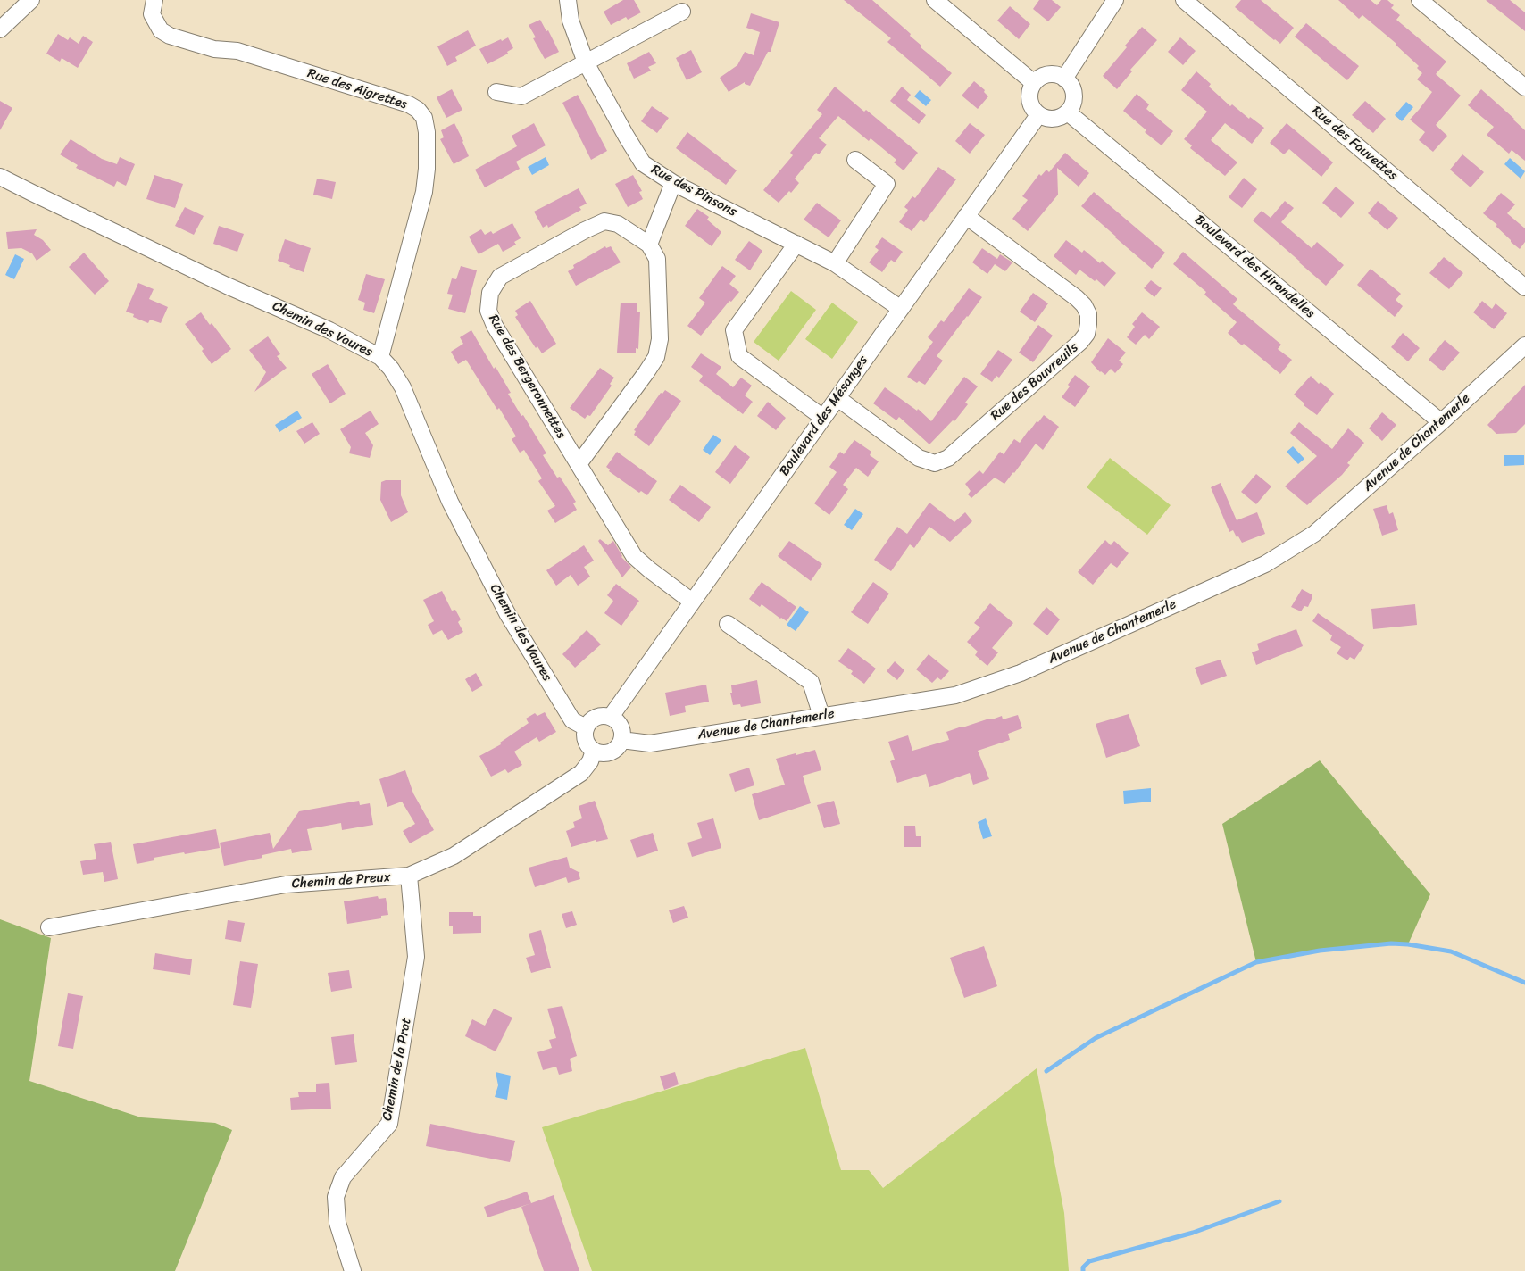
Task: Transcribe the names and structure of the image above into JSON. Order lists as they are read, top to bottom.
{
  "streets": {
    "street": [
      "Rue des Aigrettes",
      "Rue des Fauvettes",
      "Rue des Pinsons",
      "Boulevard des Hirondelles",
      "Chemin des Vaures",
      "Rue des Bergeronnettes",
      "Rue des Bouvreuils",
      "Boulevard des Mésanges",
      "Avenue de Chantemerle",
      "Chemin de Preux",
      "Chemin de la Prat"
    ]
  },
  "crossings": [
    ["Rue des Aigrettes", "Chemin des Vaures"],
    ["Rue des Pinsons", "Boulevard des Mésanges"],
    ["Boulevard des Hirondelles", "Boulevard des Mésanges"],
    ["Boulevard des Hirondelles", "Avenue de Chantemerle"],
    ["Chemin des Vaures", "Boulevard des Mésanges"],
    ["Chemin des Vaures", "Avenue de Chantemerle"],
    ["Chemin des Vaures", "Chemin de Preux"],
    ["Rue des Bergeronnettes", "Boulevard des Mésanges"],
    ["Rue des Bouvreuils", "Boulevard des Mésanges"],
    ["Boulevard des Mésanges", "Avenue de Chantemerle"],
    ["Boulevard des Mésanges", "Chemin de Preux"],
    ["Avenue de Chantemerle", "Chemin de Preux"],
    ["Chemin de Preux", "Chemin de la Prat"]
  ]
}
